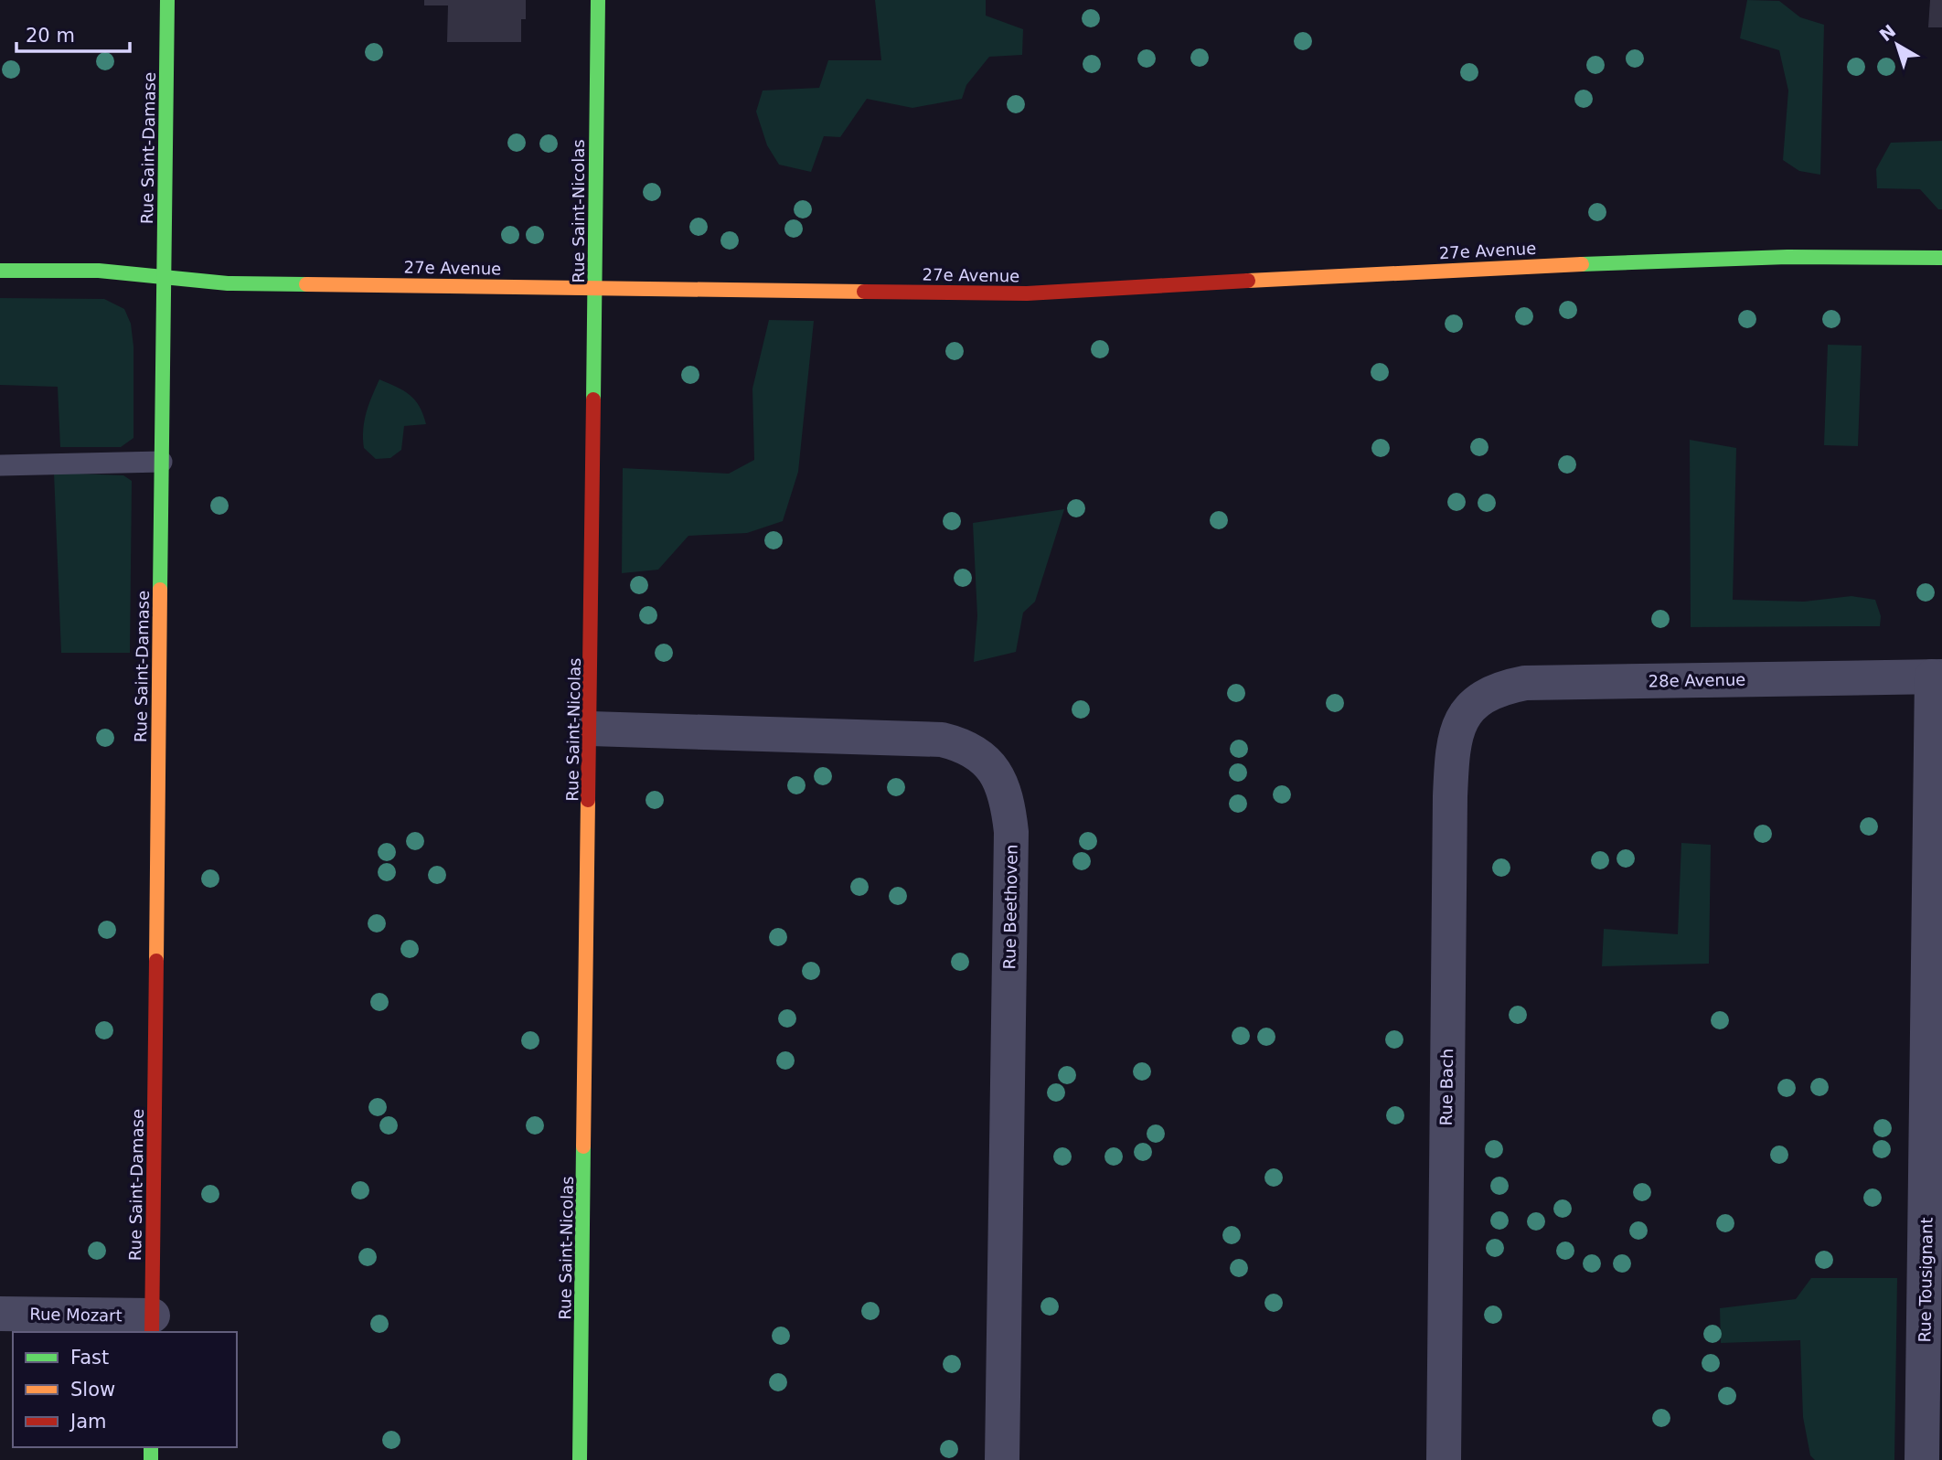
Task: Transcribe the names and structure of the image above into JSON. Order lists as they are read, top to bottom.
{
  "streets": {
    "street": [
      "Rue Saint-Damase",
      "Rue Saint-Nicolas",
      "27e Avenue",
      "28e Avenue",
      "Rue Beethoven",
      "Rue Bach",
      "Rue Tousignant",
      "Rue Mozart"
    ]
  },
  "crossings": [
    ["Rue Saint-Damase", "27e Avenue"],
    ["Rue Saint-Damase", "Rue Mozart"],
    ["Rue Saint-Nicolas", "27e Avenue"],
    ["Rue Saint-Nicolas", "Rue Beethoven"],
    ["28e Avenue", "Rue Bach"],
    ["28e Avenue", "Rue Tousignant"]
  ],
  "legend": ["Fast", "Slow", "Jam"],
  "scale_bar": "20 m",
  "north": "top left"
}
